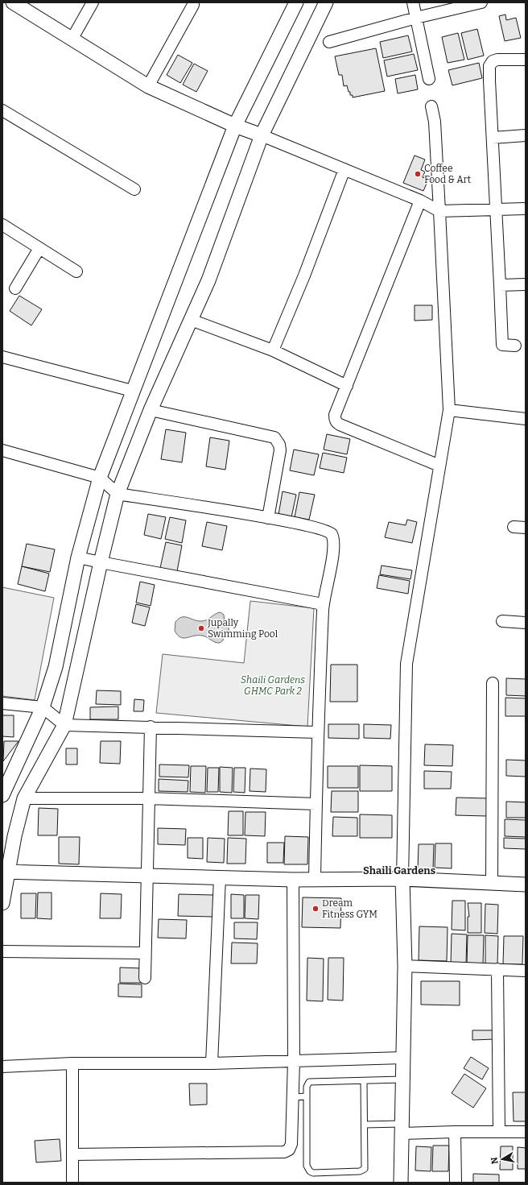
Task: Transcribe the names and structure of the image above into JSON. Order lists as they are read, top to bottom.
{
  "districts": ["Shaili Gardens"],
  "parks": ["Shaili Gardens GHMC Park 2"],
  "places": ["Coffee Food & Art", "Jupally Swimming Pool", "Dream Fitness GYM"],
  "north": "left"
}
